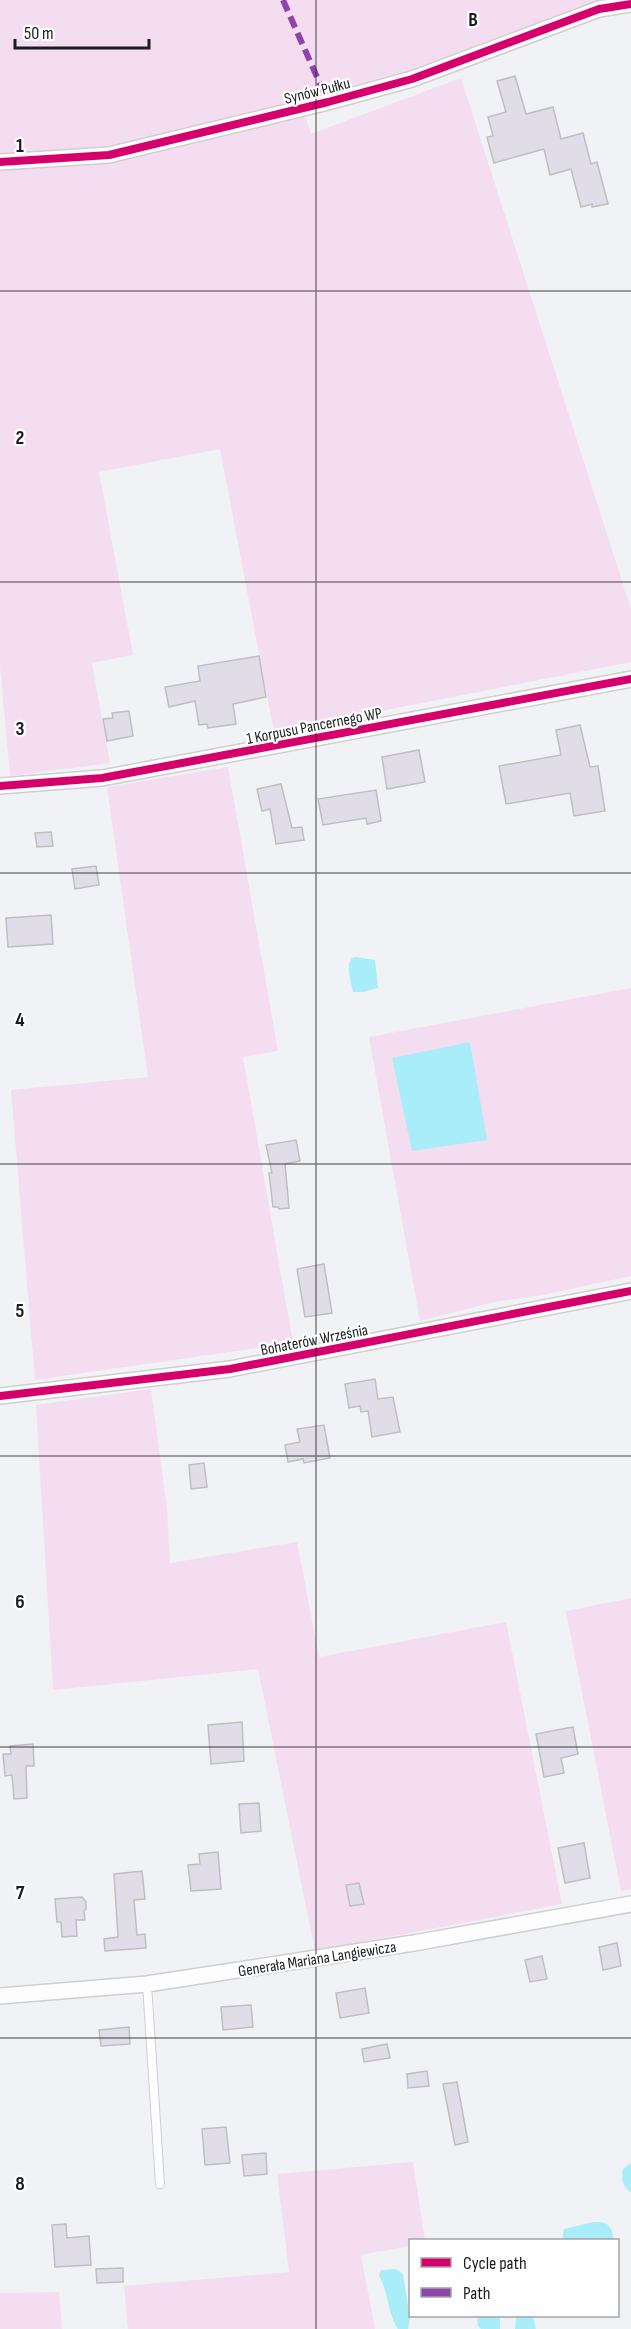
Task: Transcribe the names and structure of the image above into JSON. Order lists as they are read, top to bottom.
{
  "streets": {
    "street": [
      "Synów Pułku",
      "1 Korpusu Pancernego WP",
      "Bohaterów Września",
      "Generała Mariana Langiewicza"
    ]
  },
  "legend": ["Cycle path", "Path"],
  "scale_bar": "50 m",
  "grid": {
    "columns": ["B"],
    "rows": [
      "1",
      "2",
      "3",
      "4",
      "5",
      "6",
      "7",
      "8"
    ]
  }
}
